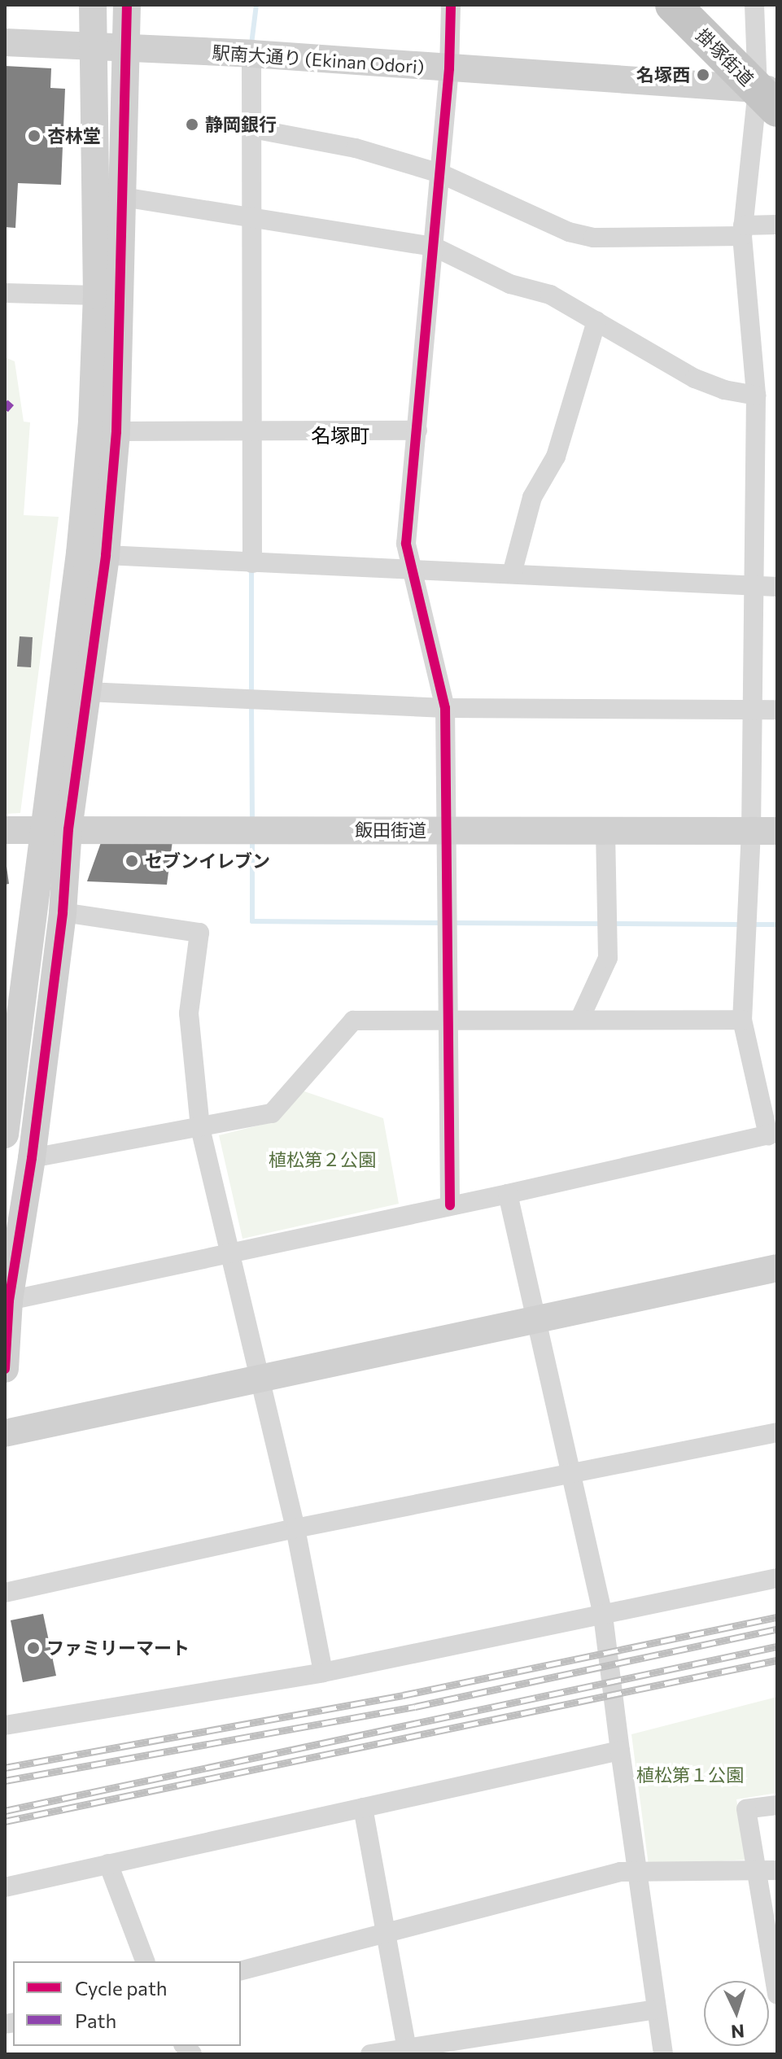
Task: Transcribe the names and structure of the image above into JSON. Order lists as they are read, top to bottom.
{
  "streets": {
    "highway": ["掛塚街道"],
    "street": ["駅南大通り (Ekinan Odori)", "飯田街道"]
  },
  "crossings": [
    ["掛塚街道", "駅南大通り (Ekinan Odori)"]
  ],
  "districts": ["名塚町"],
  "parks": ["植松第２公園", "植松第１公園"],
  "places": [
    "名塚西",
    "静岡銀行",
    "杏林堂",
    "セブンイレブン",
    "ファミリーマート"
  ],
  "legend": ["Cycle path", "Path"],
  "north": "bottom"
}
